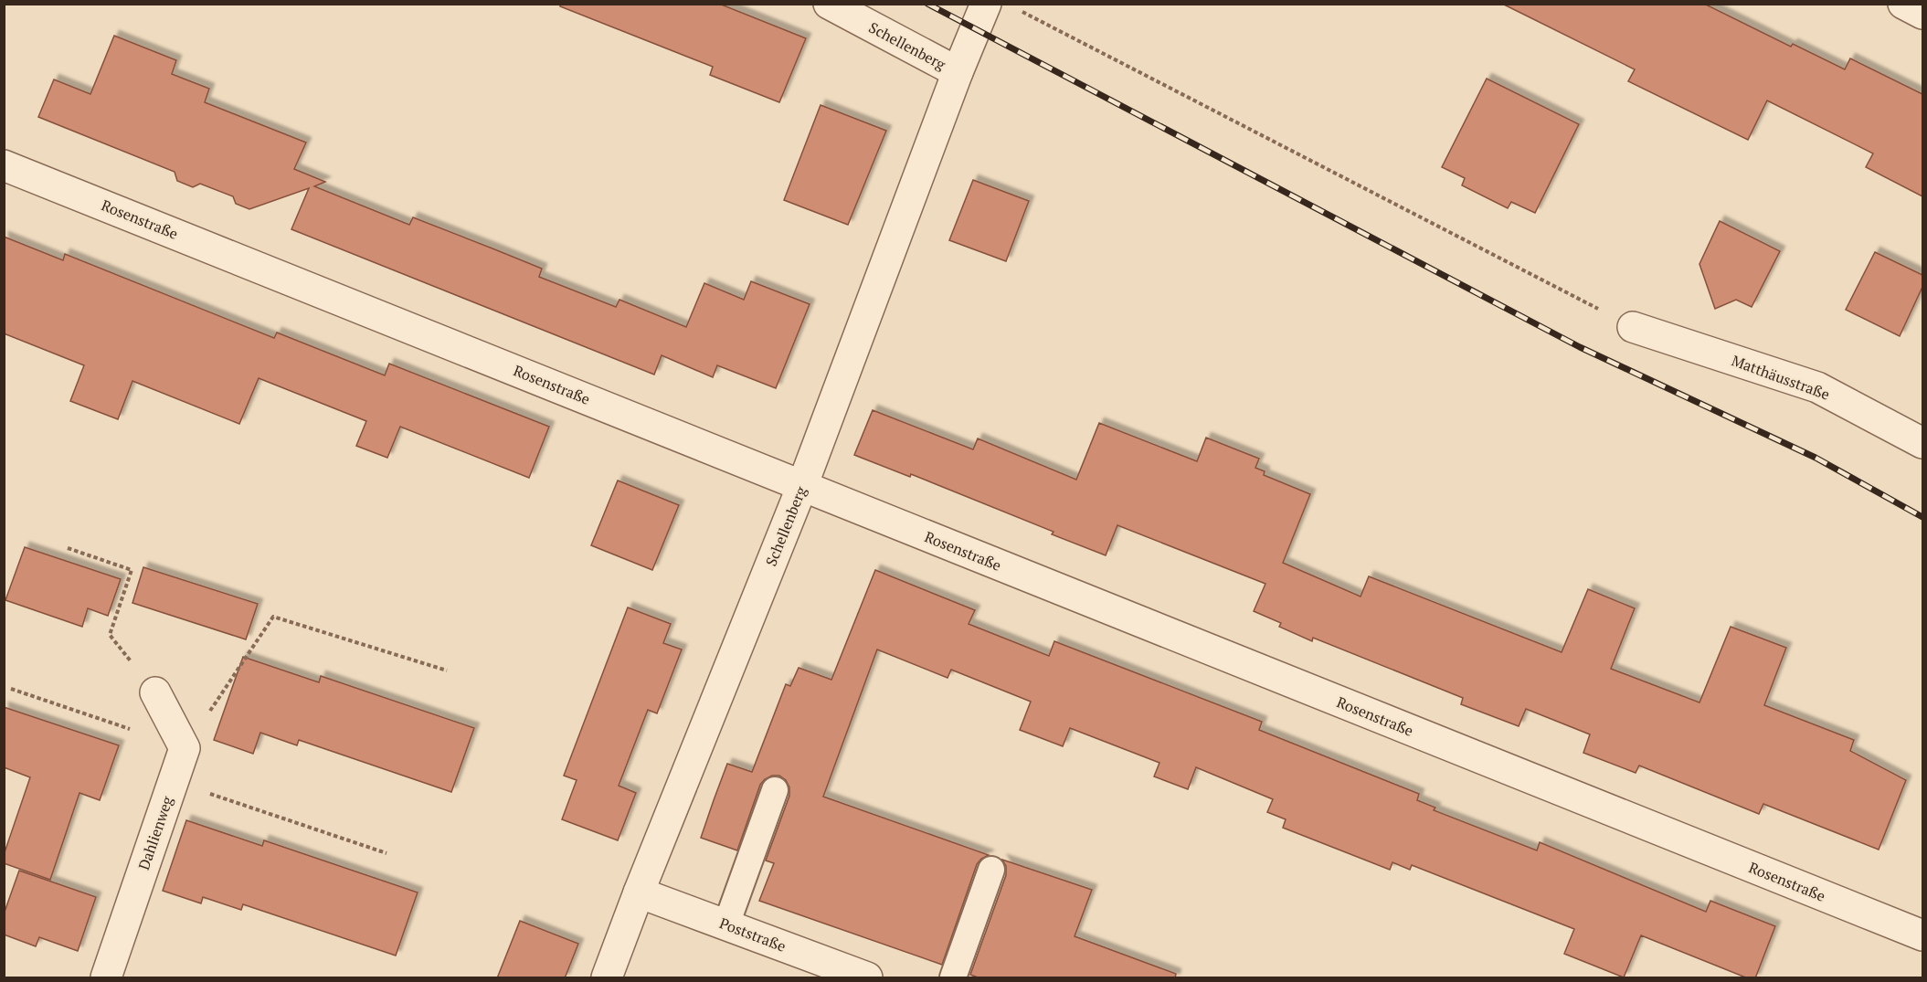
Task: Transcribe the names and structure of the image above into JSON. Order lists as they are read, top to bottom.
{
  "streets": {
    "street": [
      "Schellenberg",
      "Rosenstraße",
      "Matthäusstraße",
      "Dahlienweg",
      "Poststraße"
    ]
  },
  "crossings": [
    ["Schellenberg", "Rosenstraße"],
    ["Schellenberg", "Poststraße"]
  ]
}
